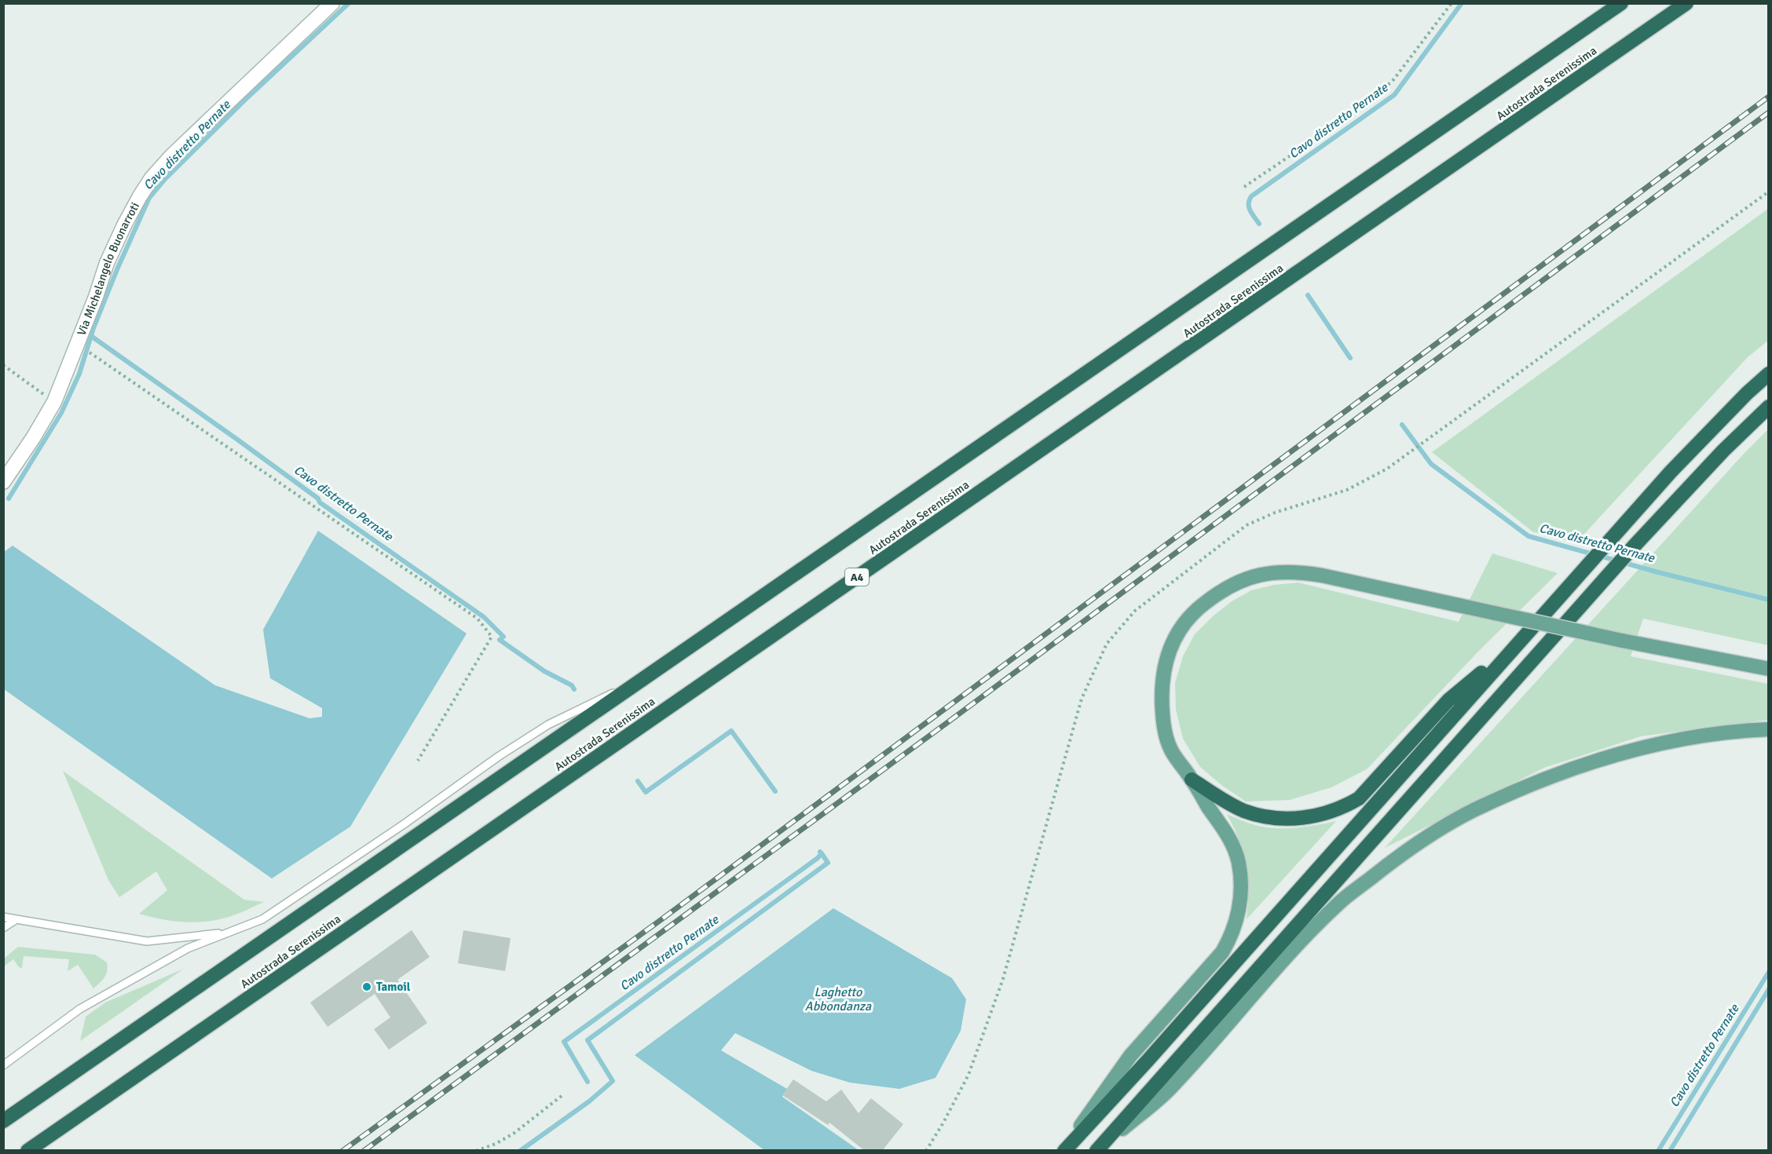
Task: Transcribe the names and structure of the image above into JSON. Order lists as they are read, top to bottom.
{
  "streets": {
    "highway": ["Autostrada Serenissima", "A4"],
    "street": ["Via Michelangelo Buonarroti"]
  },
  "water": ["Cavo distretto Pernate", "Laghetto Abbondanza"],
  "places": ["Tamoil"]
}
